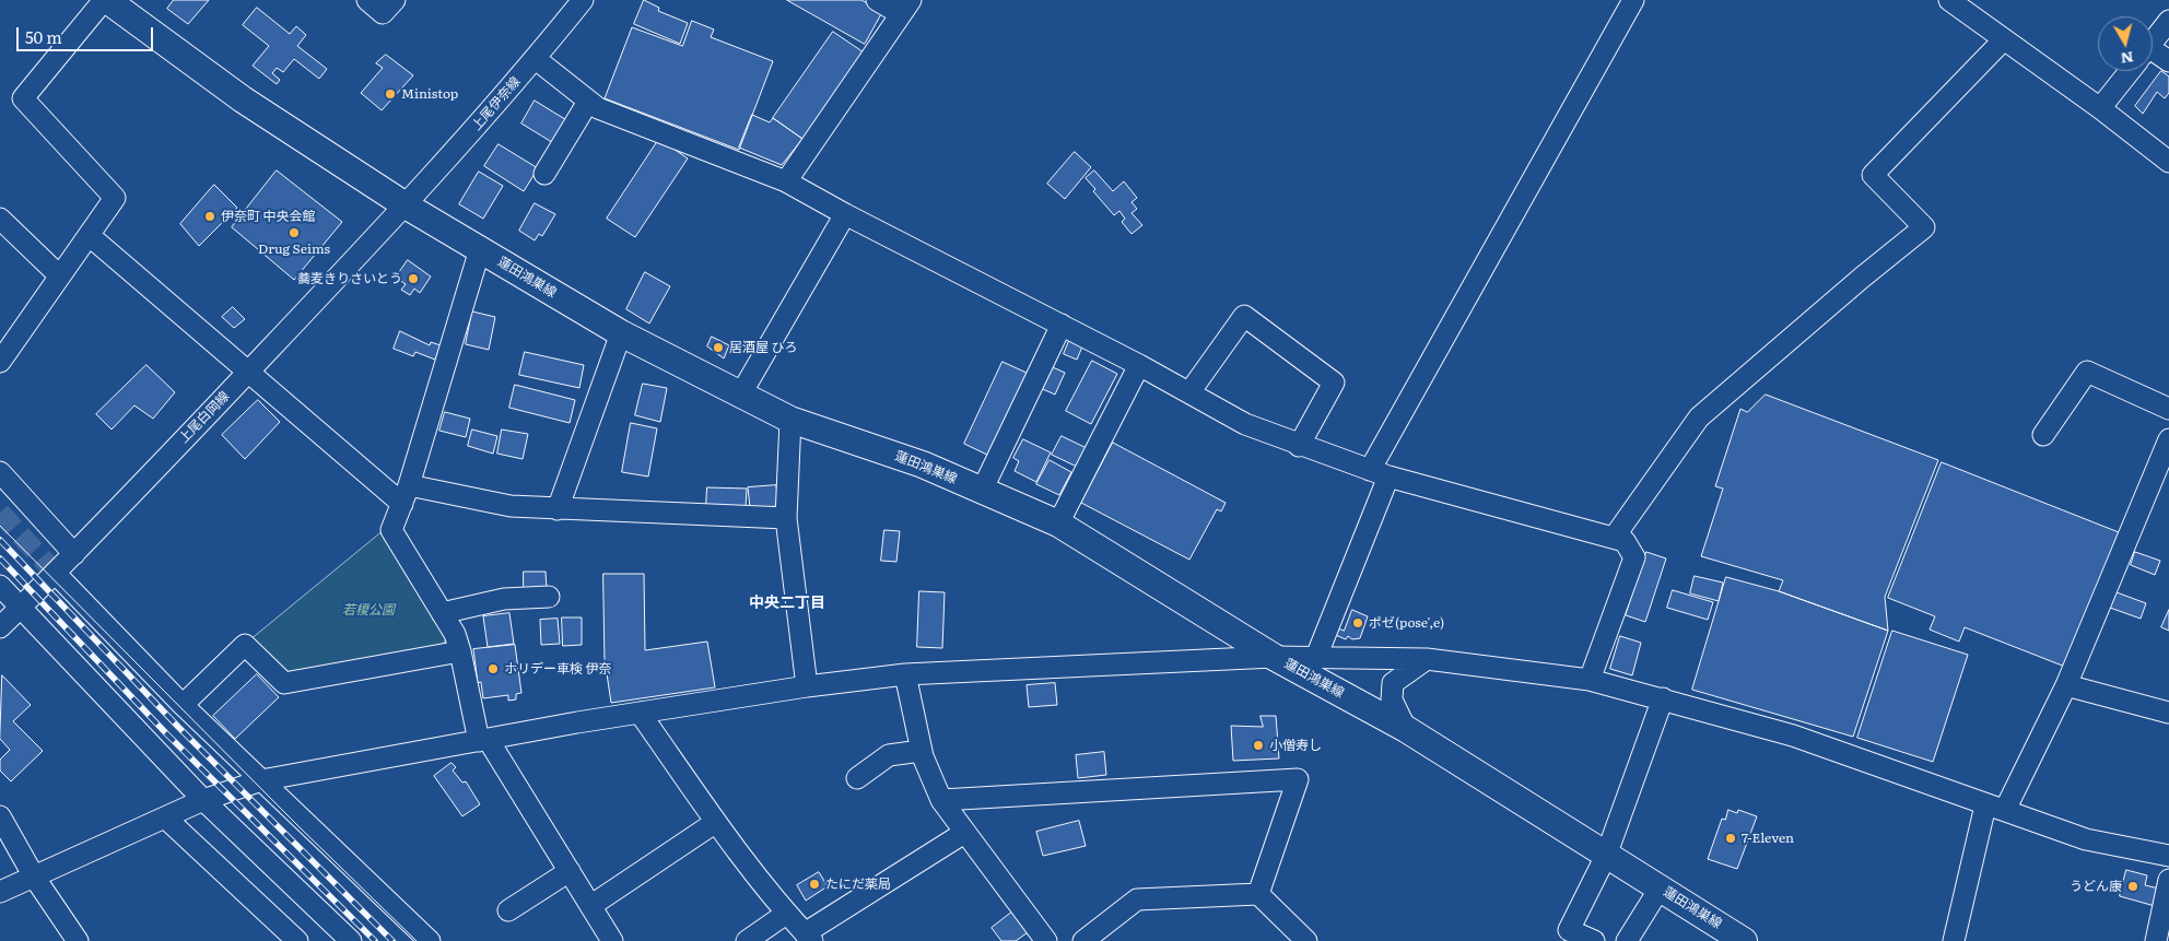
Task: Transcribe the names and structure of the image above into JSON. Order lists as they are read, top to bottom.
{
  "streets": {
    "main road": ["蓮田鴻巣線"],
    "street": ["上尾伊奈線", "上尾白岡線"]
  },
  "crossings": [
    ["上尾伊奈線", "蓮田鴻巣線"],
    ["上尾伊奈線", "上尾白岡線"],
    ["蓮田鴻巣線", "上尾白岡線"]
  ],
  "districts": ["中央二丁目"],
  "parks": ["若榎公園"],
  "places": [
    "Ministop",
    "伊奈町 中央会館",
    "Drug Seims",
    "蕎麦きりさいとう",
    "居酒屋 ひろ",
    "ポゼ(pose',e)",
    "ホリデー車検 伊奈",
    "小僧寿し",
    "7-Eleven",
    "たにだ薬局",
    "うどん康"
  ],
  "scale_bar": "50 m",
  "north": "bottom"
}
